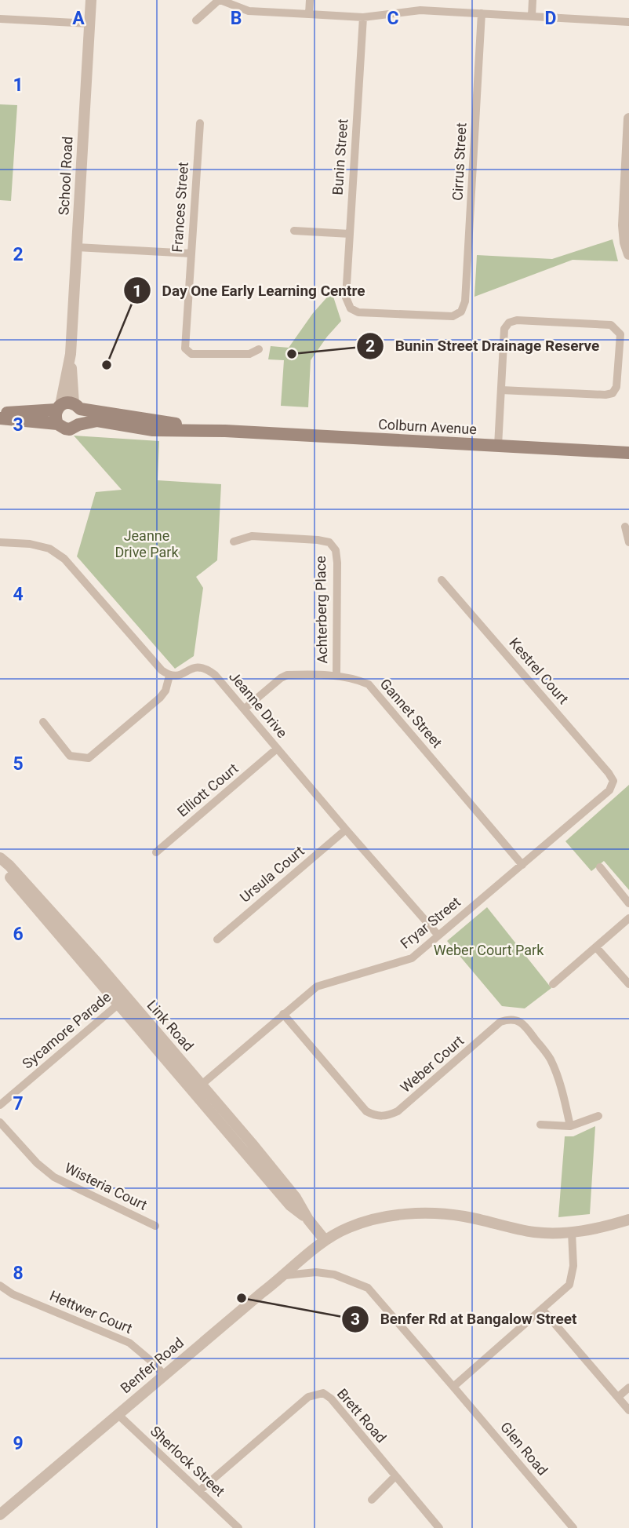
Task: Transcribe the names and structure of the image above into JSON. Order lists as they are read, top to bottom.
{
  "streets": {
    "main road": ["Colburn Avenue"],
    "street": [
      "Bunin Street",
      "Cirrus Street",
      "School Road",
      "Frances Street",
      "Achterberg Place",
      "Kestrel Court",
      "Jeanne Drive",
      "Gannet Street",
      "Elliott Court",
      "Ursula Court",
      "Fryar Street",
      "Link Road",
      "Sycamore Parade",
      "Weber Court",
      "Wisteria Court",
      "Hettwer Court",
      "Benfer Road",
      "Brett Road",
      "Glen Road",
      "Sherlock Street"
    ]
  },
  "crossings": [
    ["Bunin Street", "Cirrus Street"],
    ["School Road", "Colburn Avenue"],
    ["Achterberg Place", "Gannet Street"],
    ["Kestrel Court", "Fryar Street"],
    ["Jeanne Drive", "Gannet Street"],
    ["Jeanne Drive", "Elliott Court"],
    ["Jeanne Drive", "Ursula Court"],
    ["Jeanne Drive", "Fryar Street"],
    ["Gannet Street", "Fryar Street"],
    ["Fryar Street", "Link Road"],
    ["Fryar Street", "Weber Court"],
    ["Link Road", "Sycamore Parade"],
    ["Link Road", "Benfer Road"],
    ["Hettwer Court", "Benfer Road"],
    ["Benfer Road", "Glen Road"],
    ["Benfer Road", "Sherlock Street"],
    ["Brett Road", "Sherlock Street"]
  ],
  "parks": ["Jeanne Drive Park", "Weber Court Park"],
  "places": ["Bunin Street Drainage Reserve", "Day One Early Learning Centre", "Benfer Rd at Bangalow Street"],
  "grid": {
    "columns": [
      "A",
      "B",
      "C",
      "D"
    ],
    "rows": [
      "1",
      "2",
      "3",
      "4",
      "5",
      "6",
      "7",
      "8",
      "9"
    ]
  }
}
